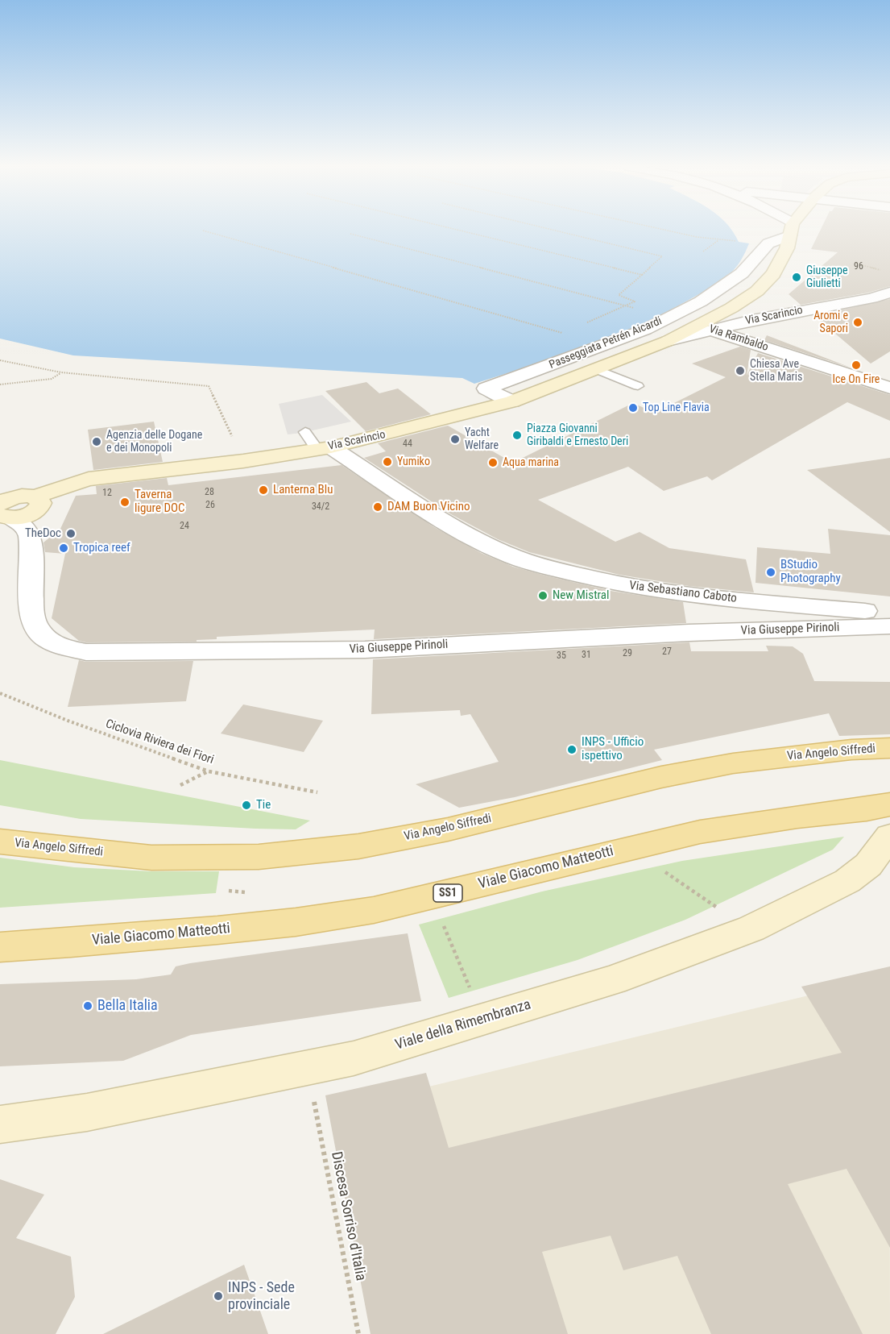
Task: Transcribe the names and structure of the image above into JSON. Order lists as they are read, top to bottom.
{
  "streets": {
    "main road": ["Via Angelo Siffredi", "Viale Giacomo Matteotti", "SS1"],
    "street": [
      "Via Scarincio",
      "Via Rambaldo",
      "Passeggiata Petrén Aicardi",
      "Via Sebastiano Caboto",
      "Via Giuseppe Pirinoli",
      "Viale della Rimembranza"
    ],
    "path": ["Ciclovia Riviera dei Fiori", "Discesa Sorriso d'Italia"]
  },
  "crossings": [
    ["Via Scarincio", "Via Rambaldo"],
    ["Via Scarincio", "Passeggiata Petrén Aicardi"],
    ["Via Scarincio", "Via Sebastiano Caboto"],
    ["Via Scarincio", "Via Giuseppe Pirinoli"]
  ],
  "places": [
    "Giuseppe Giulietti",
    "Aromi e Sapori",
    "Ice On Fire",
    "Chiesa Ave Stella Maris",
    "Top Line Flavia",
    "Piazza Giovanni Giribaldi e Ernesto Deri",
    "Yacht Welfare",
    "Agenzia delle Dogane e dei Monopoli",
    "Yumiko",
    "Aqua marina",
    "Lanterna Blu",
    "Taverna ligure DOC",
    "DAM Buon Vicino",
    "TheDoc",
    "Tropica reef",
    "BStudio Photography",
    "New Mistral",
    "INPS - Ufficio ispettivo",
    "Tie",
    "Bella Italia",
    "INPS - Sede provinciale"
  ],
  "house_numbers": [
    "96",
    "44",
    "28",
    "12",
    "26",
    "34/2",
    "24",
    "27",
    "29",
    "31",
    "35"
  ]
}
